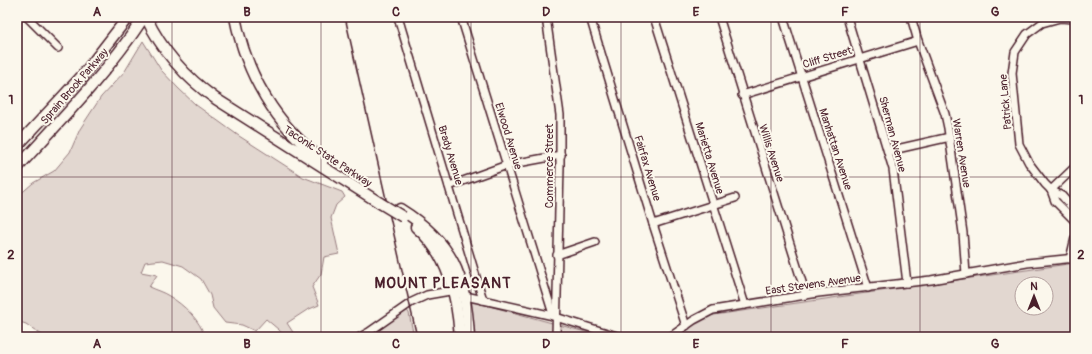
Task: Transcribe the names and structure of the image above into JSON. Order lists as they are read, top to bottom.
{
  "streets": {
    "highway": ["Sprain Brook Parkway", "Taconic State Parkway"],
    "street": [
      "Cliff Street",
      "Patrick Lane",
      "Sherman Avenue",
      "Elwood Avenue",
      "Manhattan Avenue",
      "Willis Avenue",
      "Warren Avenue",
      "Brady Avenue",
      "Marietta Avenue",
      "Commerce Street",
      "Fairfax Avenue",
      "East Stevens Avenue"
    ]
  },
  "crossings": [
    ["Cliff Street", "Sherman Avenue"],
    ["Cliff Street", "Manhattan Avenue"],
    ["Cliff Street", "Willis Avenue"],
    ["Cliff Street", "Warren Avenue"],
    ["Sprain Brook Parkway", "Taconic State Parkway"],
    ["Sherman Avenue", "East Stevens Avenue"],
    ["Elwood Avenue", "Commerce Street"],
    ["Manhattan Avenue", "East Stevens Avenue"],
    ["Willis Avenue", "East Stevens Avenue"],
    ["Warren Avenue", "East Stevens Avenue"],
    ["Marietta Avenue", "East Stevens Avenue"],
    ["Fairfax Avenue", "East Stevens Avenue"]
  ],
  "districts": ["MOUNT PLEASANT"],
  "north": "top",
  "grid": {
    "columns": [
      "A",
      "B",
      "C",
      "D",
      "E",
      "F",
      "G"
    ],
    "rows": ["1", "2"]
  }
}
